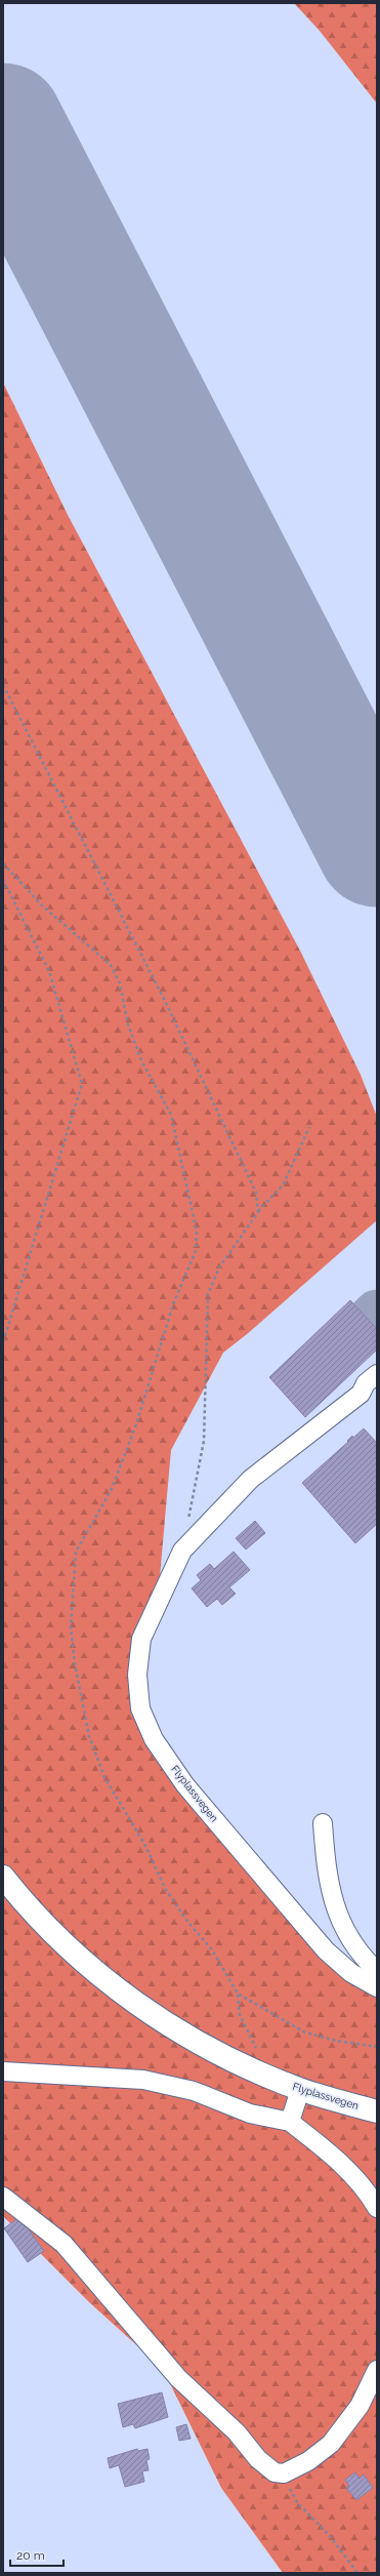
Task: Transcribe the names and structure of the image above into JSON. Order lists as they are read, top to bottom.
{
  "streets": {
    "main road": ["Flyplassvegen"]
  },
  "scale_bar": "20 m"
}
